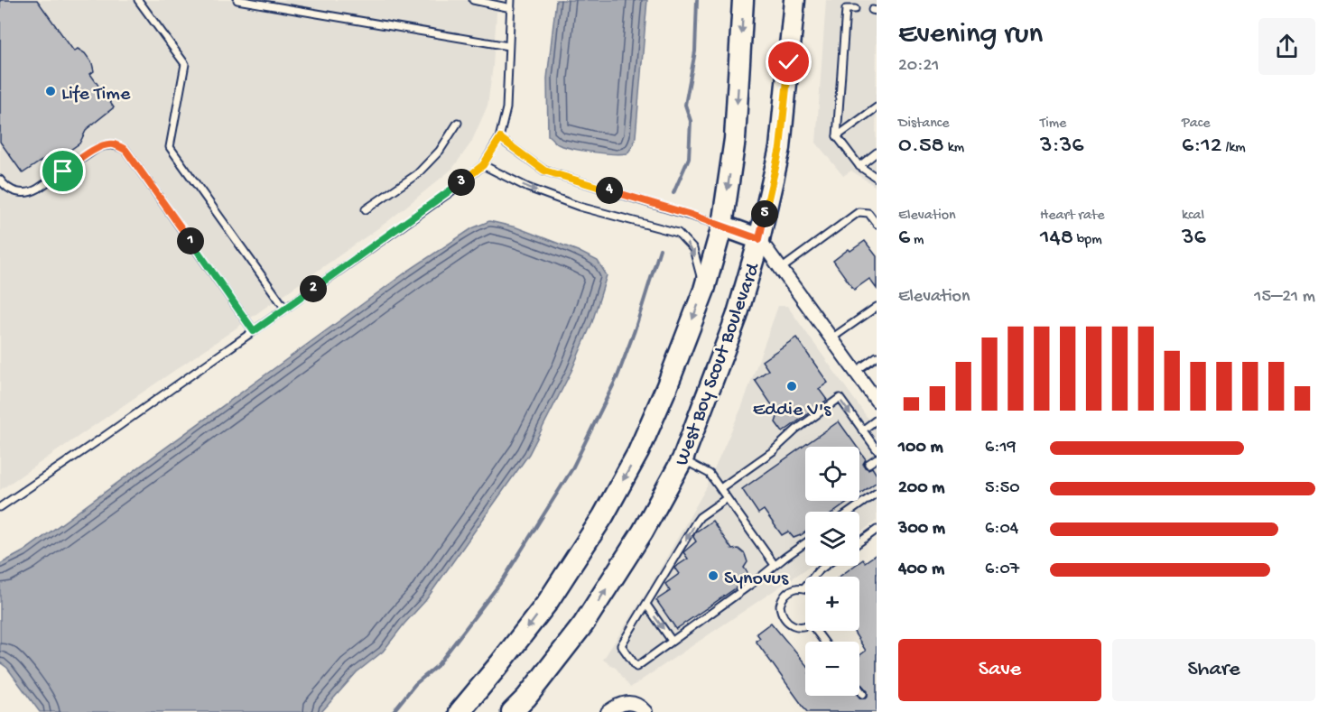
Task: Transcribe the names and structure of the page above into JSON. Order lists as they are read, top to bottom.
{
  "streets": {
    "main road": ["West Boy Scout Boulevard"]
  },
  "places": ["Life Time", "Eddie V's", "Synovus"],
  "page": {
    "heading": ["Evening run", "20:21"],
    "stats": [
      ["Distance", "0.58 km"],
      ["Time", "3:36"],
      ["Pace", "6:12 /km"],
      ["Elevation", "6 m"],
      ["Heart rate", "148 bpm"],
      ["kcal", "36"]
    ],
    "pins": [
      "3",
      "4",
      "5",
      "1",
      "2"
    ],
    "chart": ["Elevation", "15–21 m"],
    "list": [
      {
        "name": "100 m",
        "note": "6:19"
      },
      {
        "name": "200 m",
        "note": "5:50"
      },
      {
        "name": "300 m",
        "note": "6:04"
      },
      {
        "name": "400 m",
        "note": "6:07"
      }
    ],
    "map_buttons": ["+", "−"],
    "buttons": ["Save", "Share"]
  }
}
